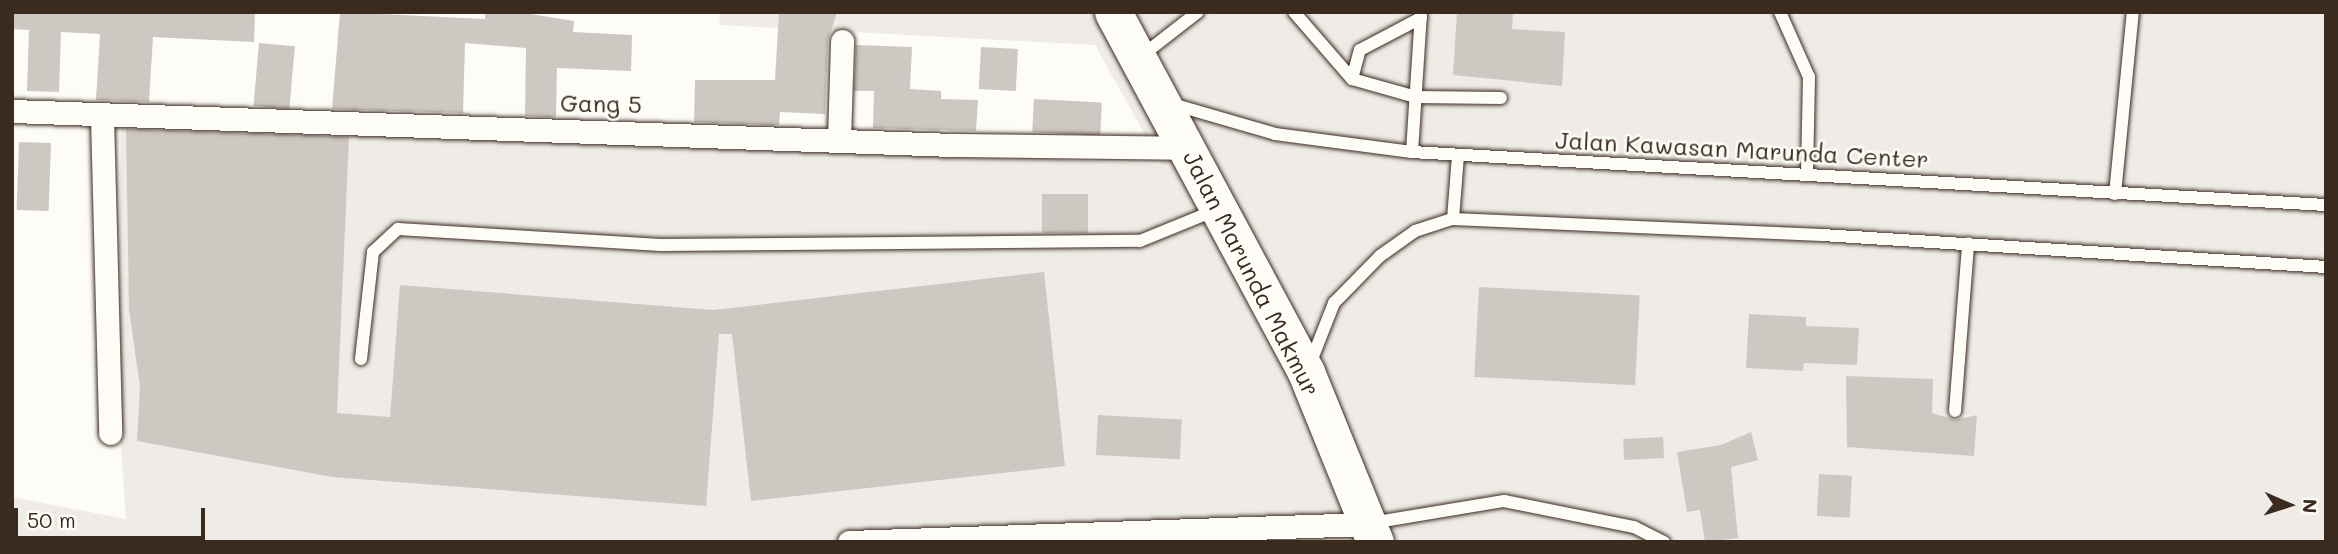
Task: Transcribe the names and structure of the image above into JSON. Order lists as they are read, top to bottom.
{
  "streets": {
    "main road": ["Jalan Marunda Makmur"],
    "street": ["Gang 5"],
    "lane": ["Jalan Kawasan Marunda Center"]
  },
  "crossings": [
    ["Gang 5", "Jalan Marunda Makmur"],
    ["Jalan Kawasan Marunda Center", "Jalan Marunda Makmur"]
  ],
  "scale_bar": "50 m",
  "north": "right"
}
